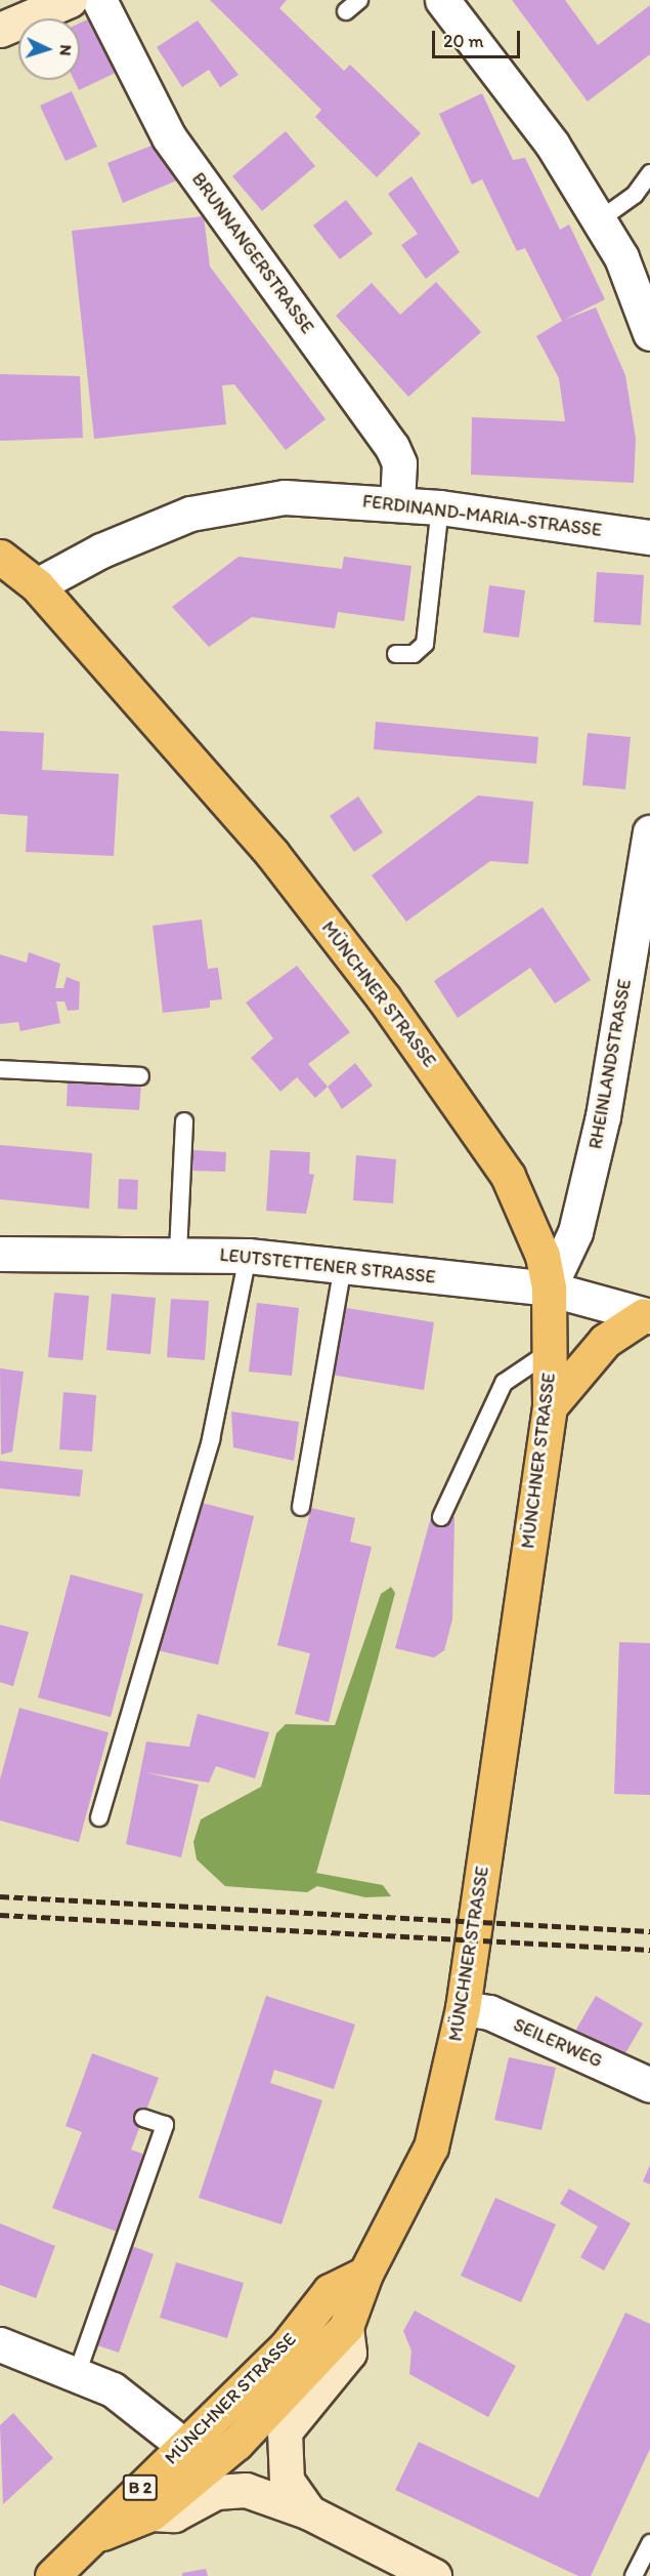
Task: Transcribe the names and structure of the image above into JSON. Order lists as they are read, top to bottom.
{
  "streets": {
    "main road": ["MÜNCHNER STRASSE", "B 2"],
    "street": [
      "BRUNNANGERSTRASSE",
      "FERDINAND-MARIA-STRASSE",
      "RHEINLANDSTRASSE",
      "LEUTSTETTENER STRASSE",
      "SEILERWEG"
    ]
  },
  "crossings": [
    ["BRUNNANGERSTRASSE", "FERDINAND-MARIA-STRASSE"],
    ["FERDINAND-MARIA-STRASSE", "MÜNCHNER STRASSE"],
    ["MÜNCHNER STRASSE", "RHEINLANDSTRASSE"],
    ["MÜNCHNER STRASSE", "LEUTSTETTENER STRASSE"],
    ["MÜNCHNER STRASSE", "SEILERWEG"],
    ["RHEINLANDSTRASSE", "LEUTSTETTENER STRASSE"]
  ],
  "scale_bar": "20 m",
  "north": "right"
}
